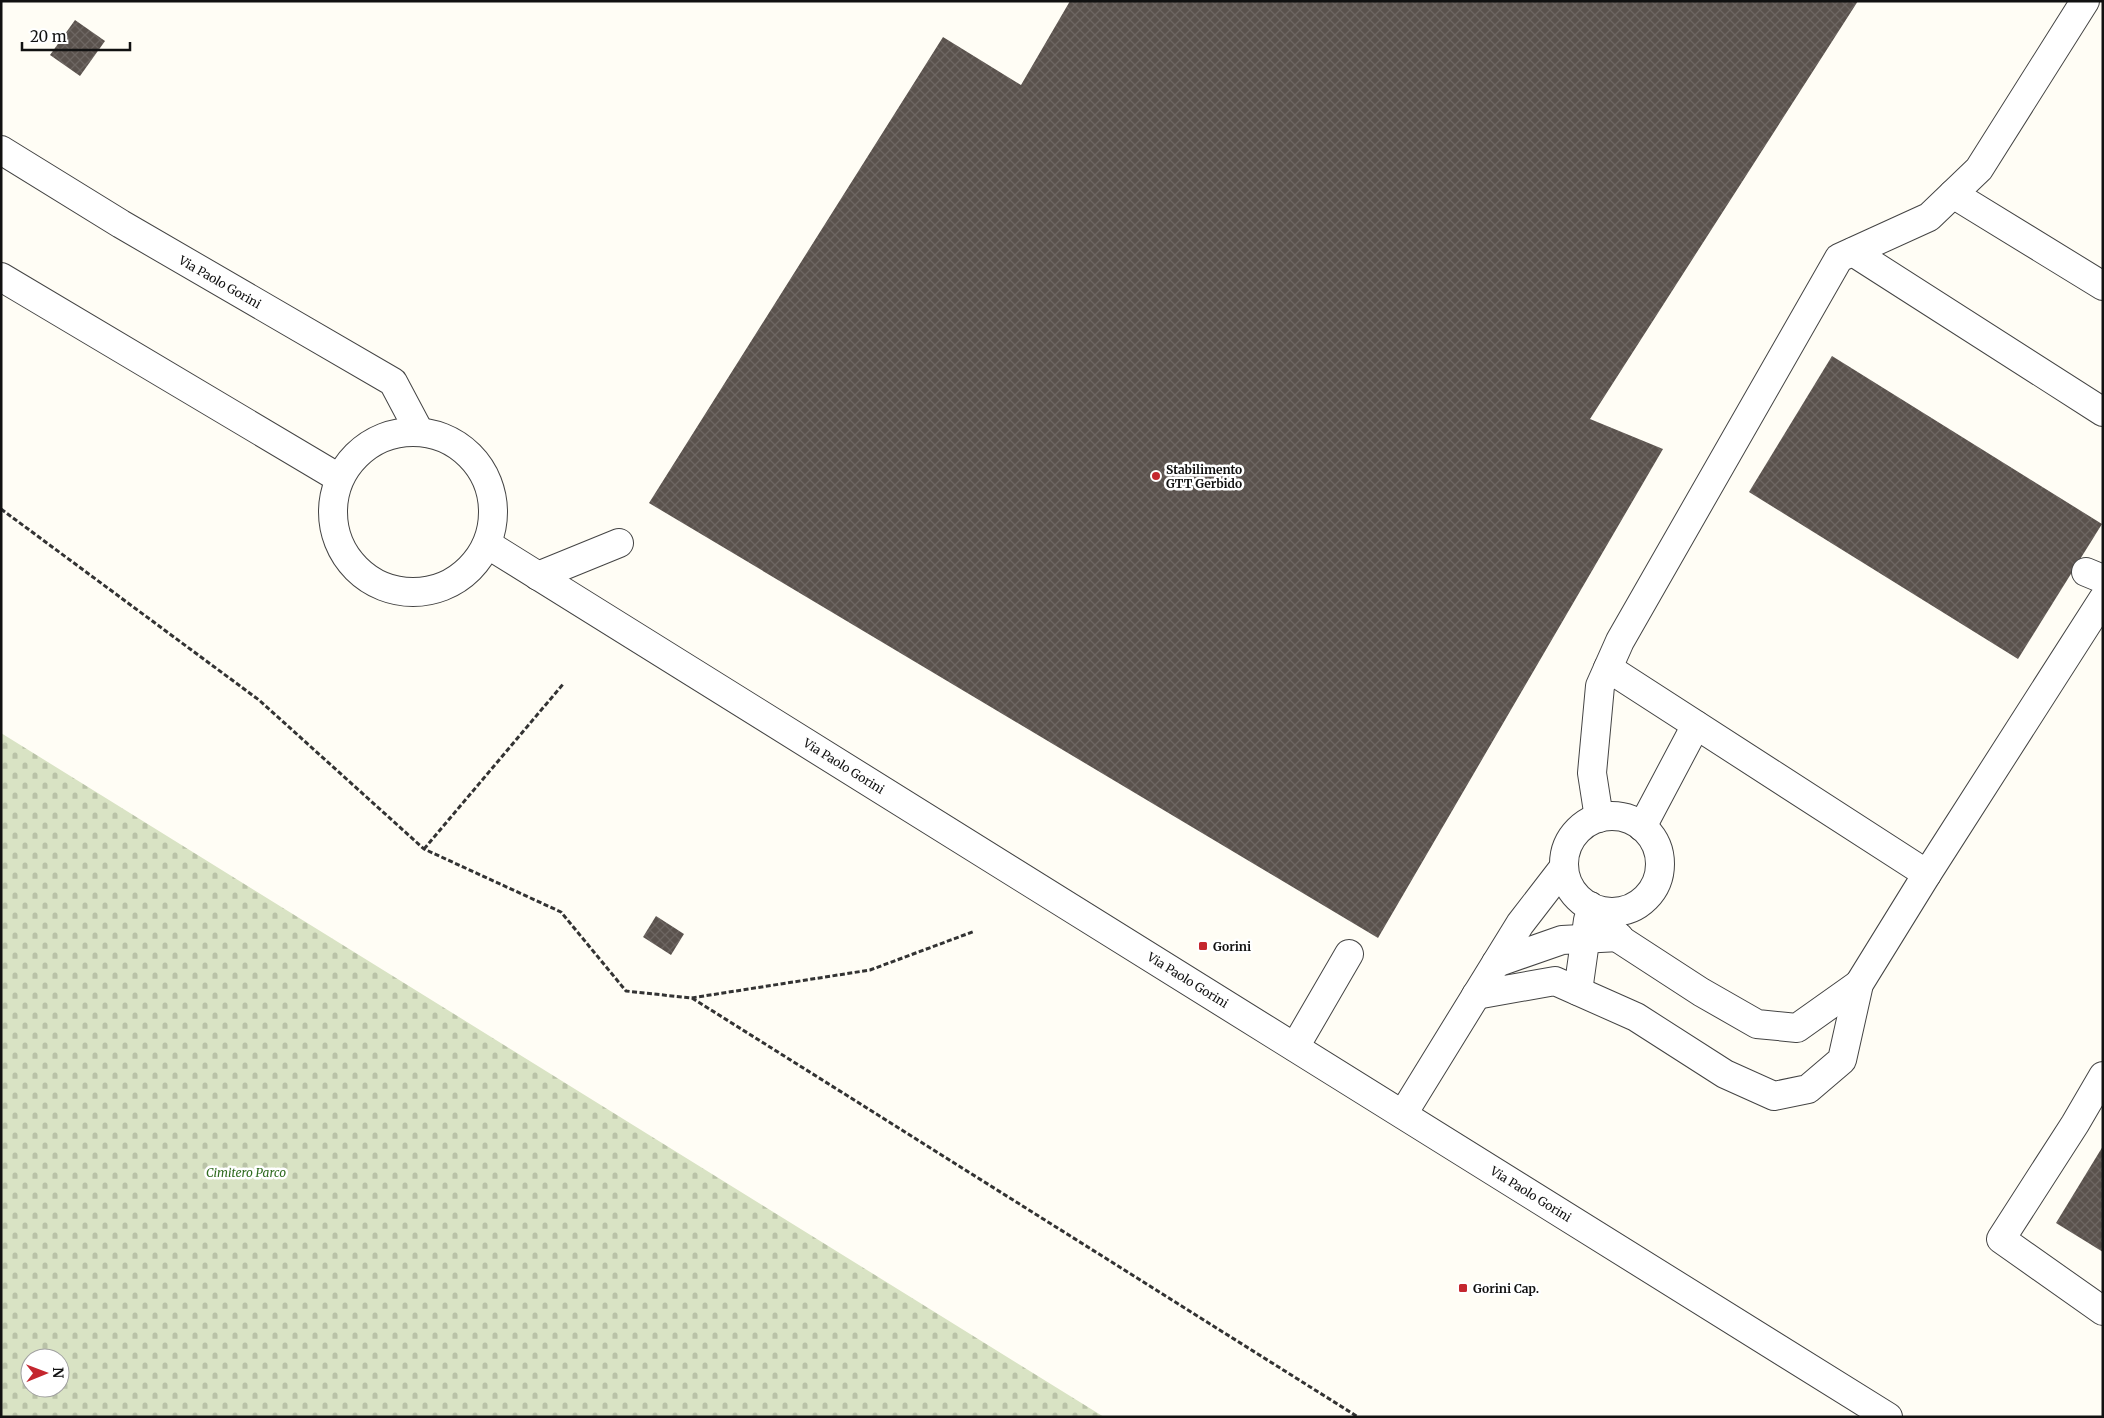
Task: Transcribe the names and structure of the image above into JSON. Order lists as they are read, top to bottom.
{
  "streets": {
    "street": ["Via Paolo Gorini"]
  },
  "parks": ["Cimitero Parco"],
  "places": {
    "other": ["Stabilimento GTT Gerbido"],
    "transit": ["Gorini", "Gorini Cap."]
  },
  "scale_bar": "20 m",
  "north": "right"
}
